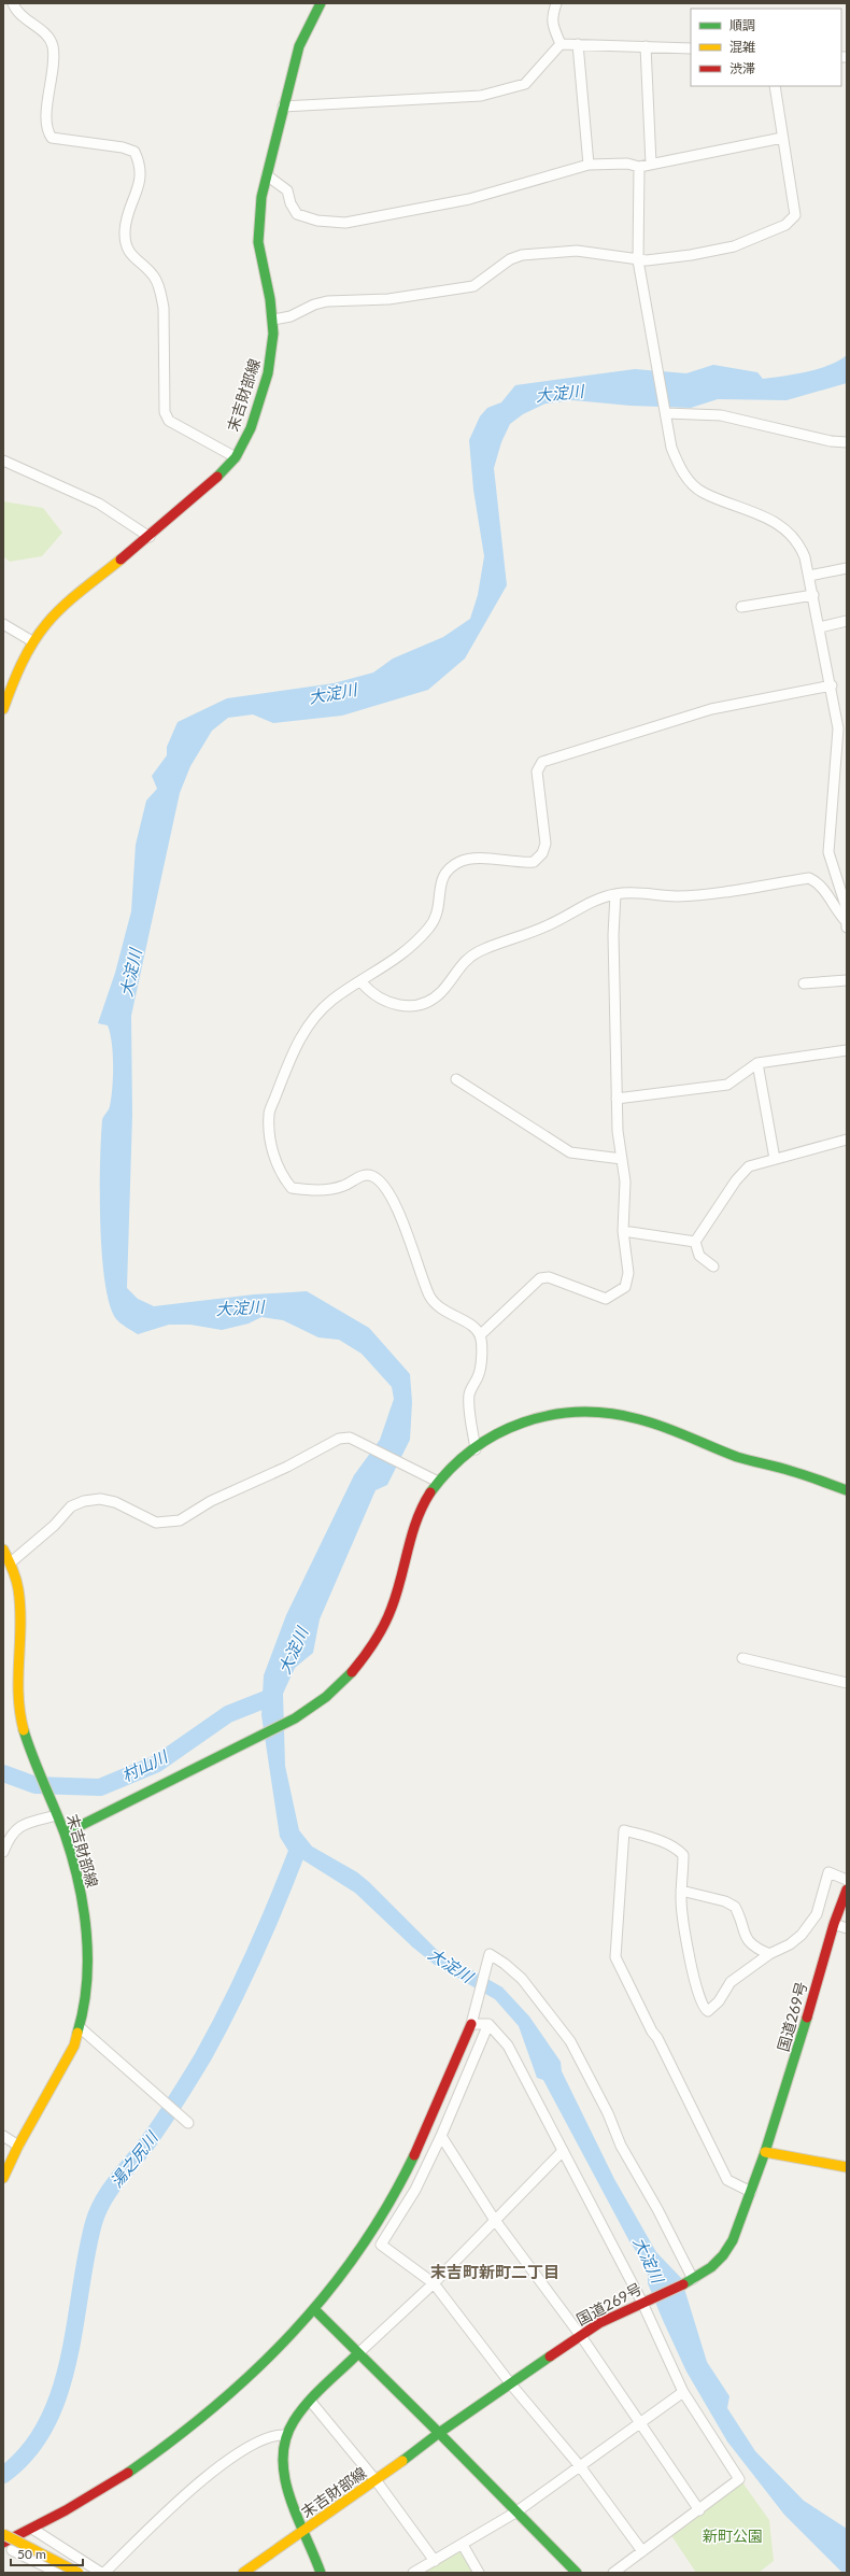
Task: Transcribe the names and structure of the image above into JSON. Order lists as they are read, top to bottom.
{
  "streets": {
    "main road": ["末吉財部線", "国道269号"]
  },
  "crossings": [
    ["末吉財部線", "国道269号"]
  ],
  "districts": ["末吉町新町二丁目"],
  "water": ["大淀川", "村山川", "湯之尻川"],
  "parks": ["新町公園"],
  "legend": ["順調", "混雑", "渋滞"],
  "scale_bar": "50 m"
}
